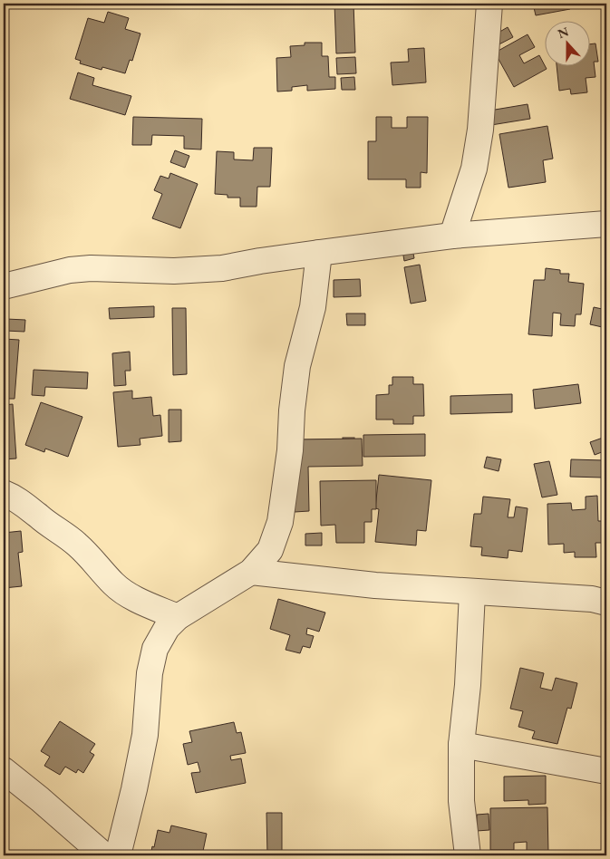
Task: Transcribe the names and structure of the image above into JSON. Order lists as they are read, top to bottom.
{
  "north": "top"
}
